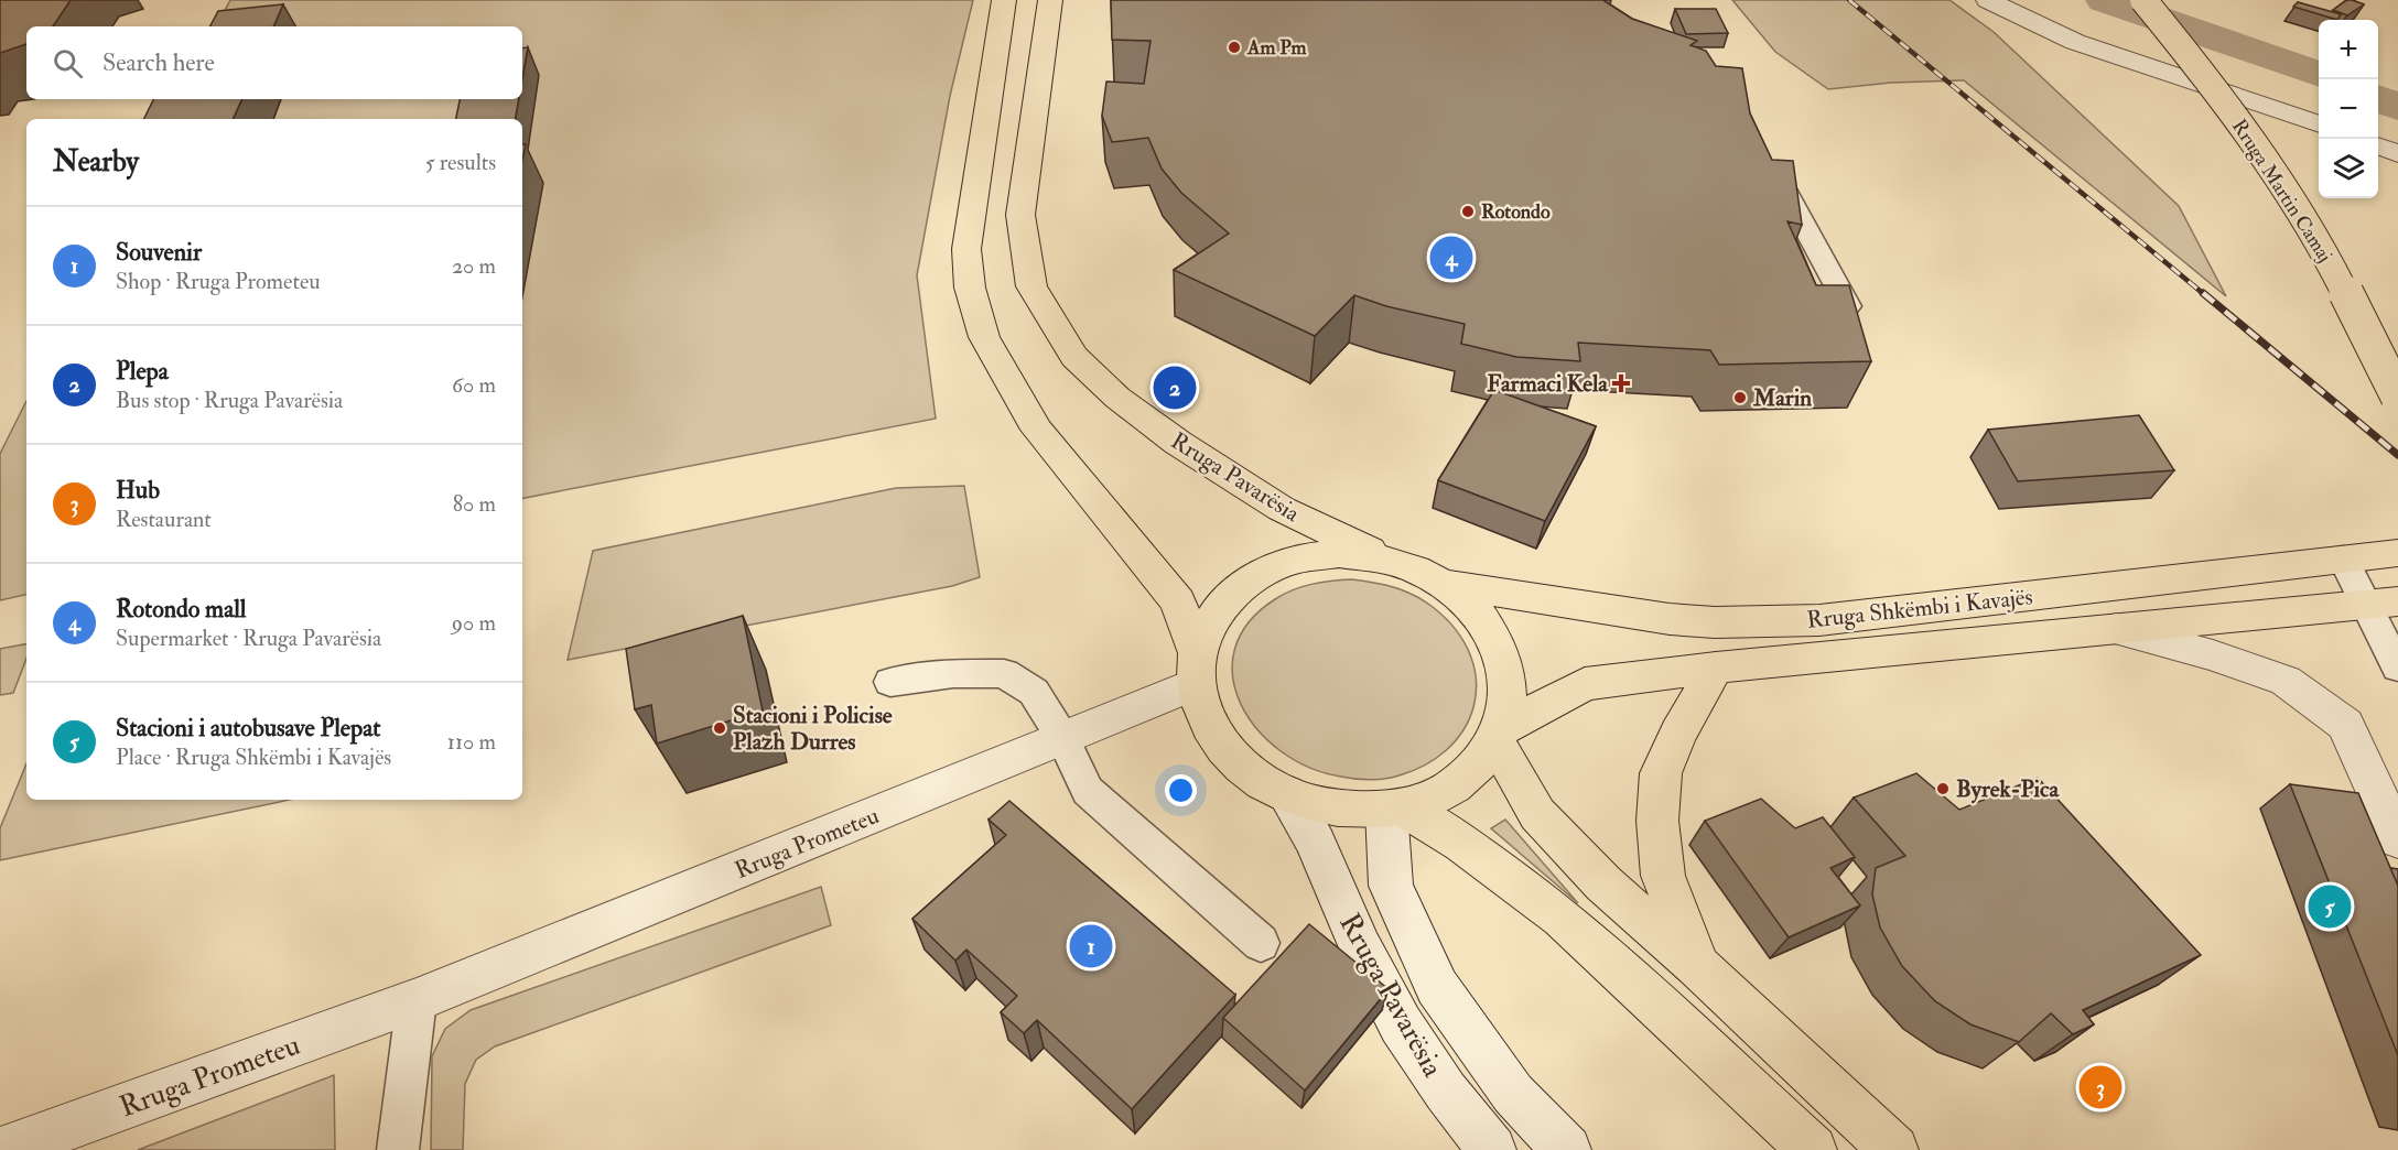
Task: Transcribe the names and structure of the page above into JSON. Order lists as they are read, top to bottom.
{
  "streets": {
    "main road": ["Rruga Martin Camaj", "Rruga Pavarësia", "Rruga Shkëmbi i Kavajës"],
    "street": ["Rruga Prometeu"]
  },
  "places": {
    "other": [
      "Am Pm",
      "Rotondo",
      "Marin",
      "Stacioni i Policise Plazh Durres",
      "Byrek-Pica"
    ],
    "health": ["Farmaci Kela"]
  },
  "page": {
    "map_buttons": ["+", "−"],
    "search": "Search here",
    "heading": ["Nearby", "5 results"],
    "list": [
      {
        "mark": "1",
        "name": "Souvenir",
        "note": "Shop · Rruga Prometeu",
        "value": "20 m"
      },
      {
        "mark": "2",
        "name": "Plepa",
        "note": "Bus stop · Rruga Pavarësia",
        "value": "60 m"
      },
      {
        "mark": "3",
        "name": "Hub",
        "note": "Restaurant",
        "value": "80 m"
      },
      {
        "mark": "4",
        "name": "Rotondo mall",
        "note": "Supermarket · Rruga Pavarësia",
        "value": "90 m"
      },
      {
        "mark": "5",
        "name": "Stacioni i autobusave Plepat",
        "note": "Place · Rruga Shkëmbi i Kavajës",
        "value": "110 m"
      }
    ],
    "pins": [
      "4",
      "2",
      "5",
      "1",
      "3"
    ]
  }
}
